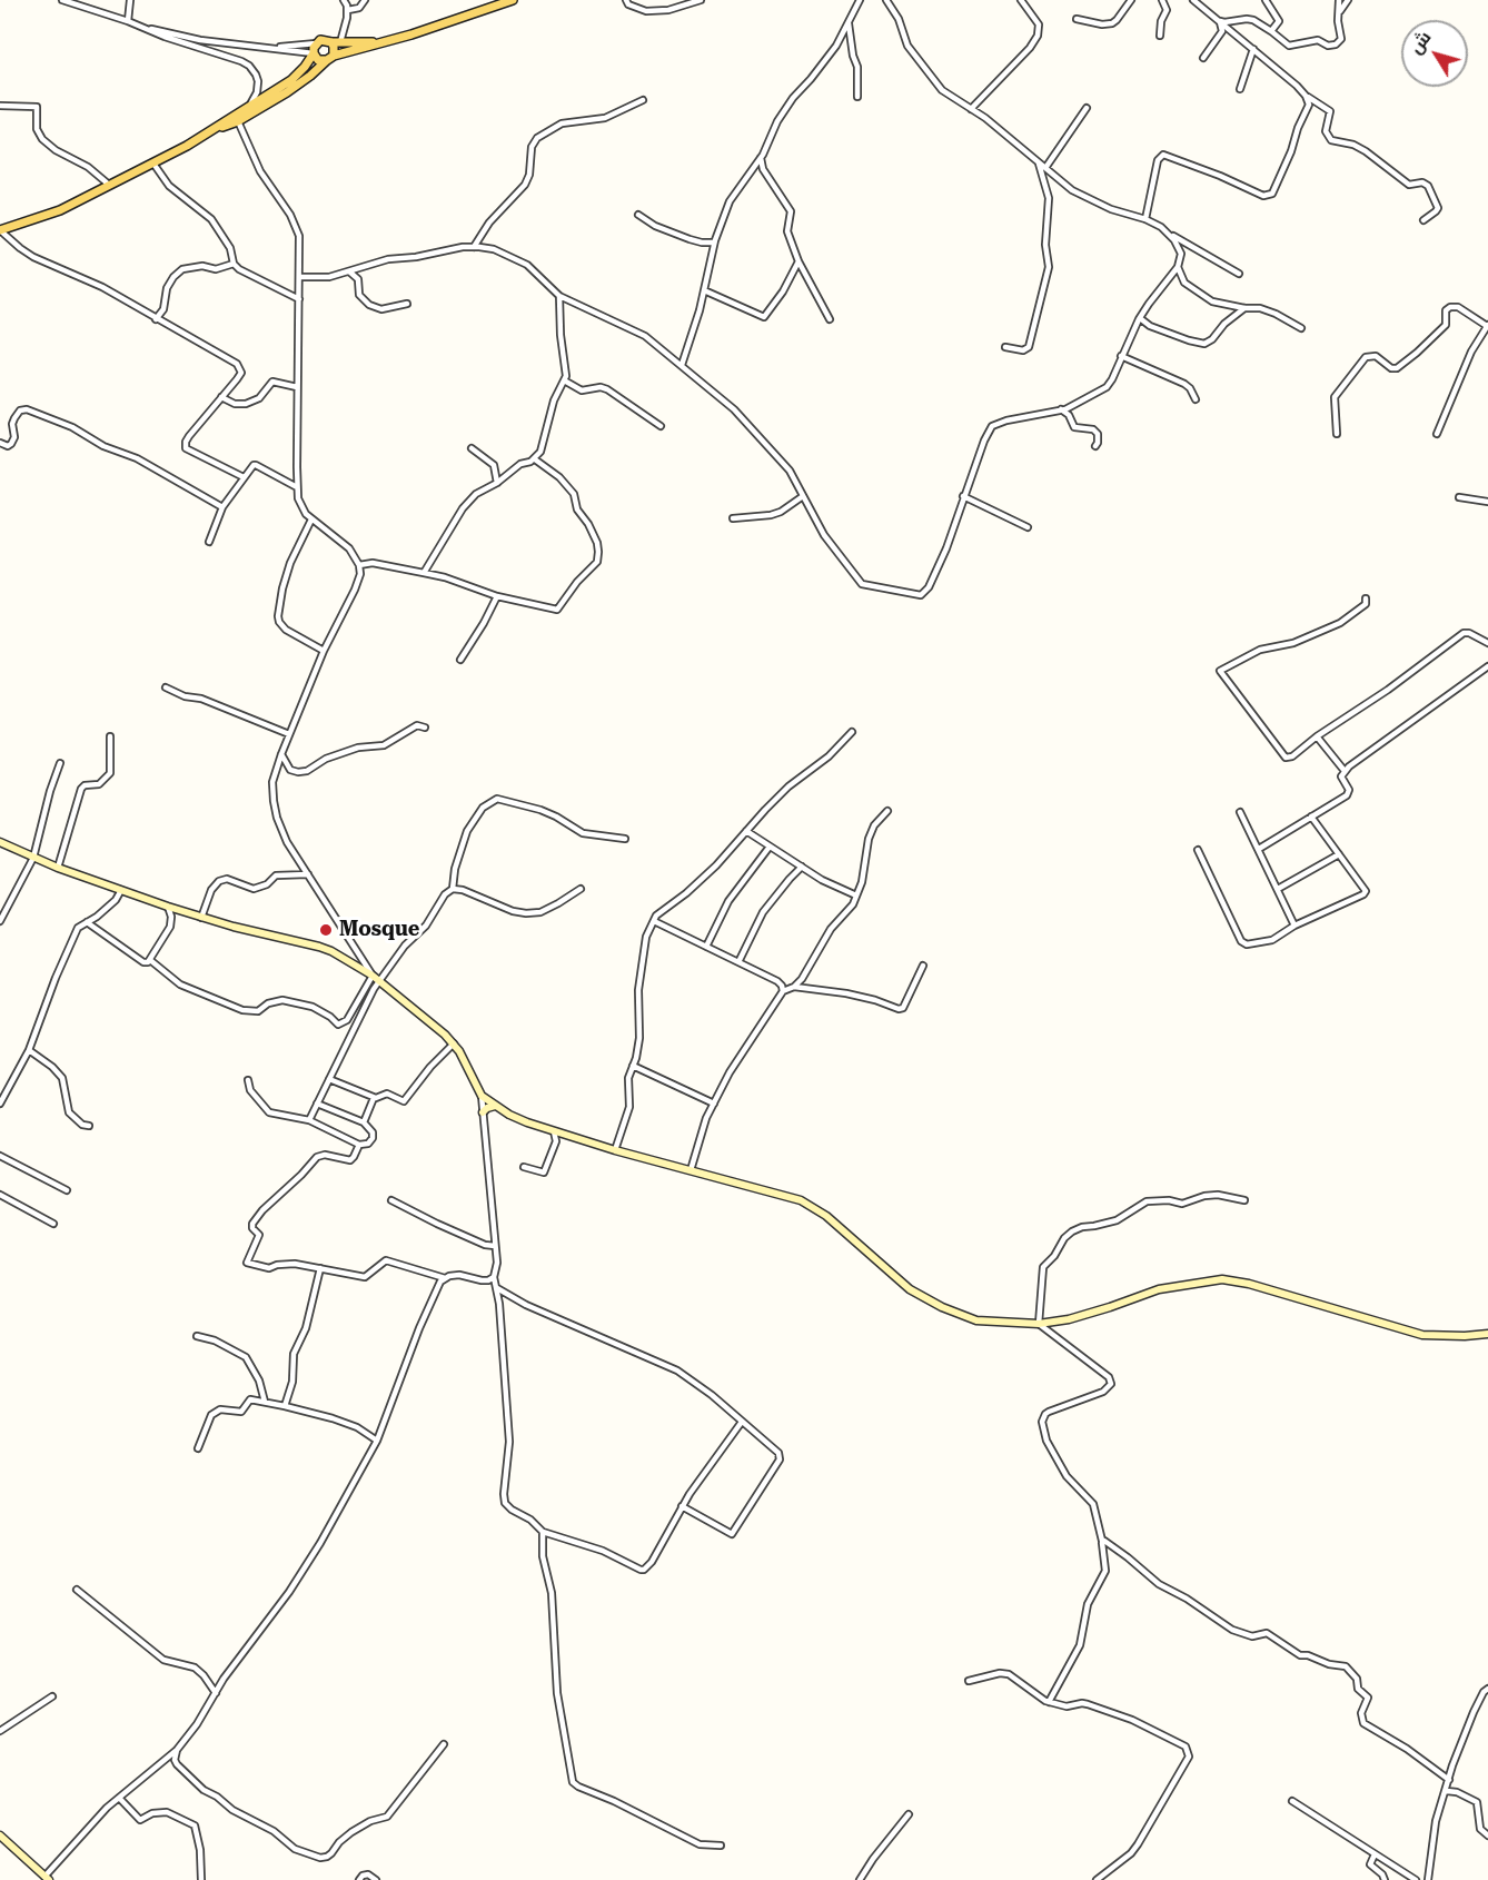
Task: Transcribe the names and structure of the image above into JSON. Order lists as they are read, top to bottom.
{
  "places": ["Mosque"],
  "north": "top left"
}
